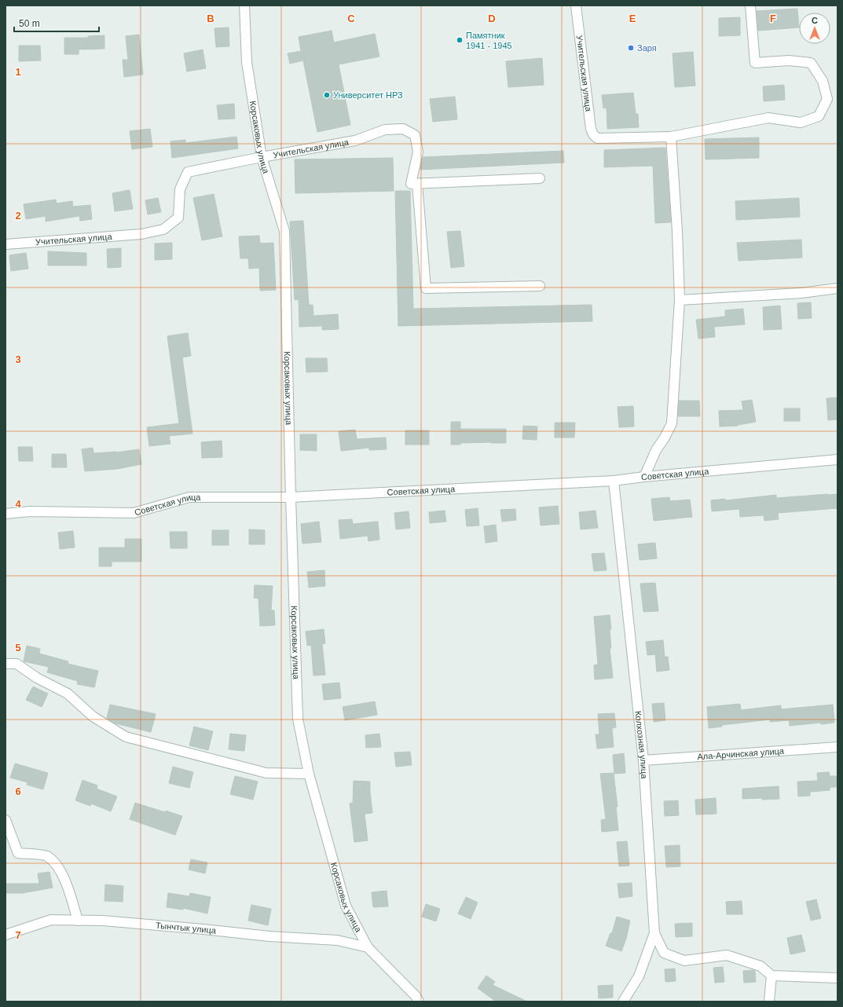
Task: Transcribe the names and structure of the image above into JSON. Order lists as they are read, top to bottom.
{
  "streets": {
    "street": [
      "Учительская улица",
      "Корсаковых улица",
      "Советская улица",
      "Колхозная улица",
      "Ала-Арчинская улица",
      "Тынчтык улица"
    ]
  },
  "crossings": [
    ["Учительская улица", "Корсаковых улица"],
    ["Корсаковых улица", "Советская улица"],
    ["Корсаковых улица", "Тынчтык улица"],
    ["Советская улица", "Колхозная улица"],
    ["Колхозная улица", "Ала-Арчинская улица"]
  ],
  "places": ["Памятник 1941 - 1945", "Заря", "Университет НРЗ"],
  "scale_bar": "50 m",
  "north": "top",
  "grid": {
    "columns": [
      "B",
      "C",
      "D",
      "E",
      "F"
    ],
    "rows": [
      "1",
      "2",
      "3",
      "4",
      "5",
      "6",
      "7"
    ]
  }
}
